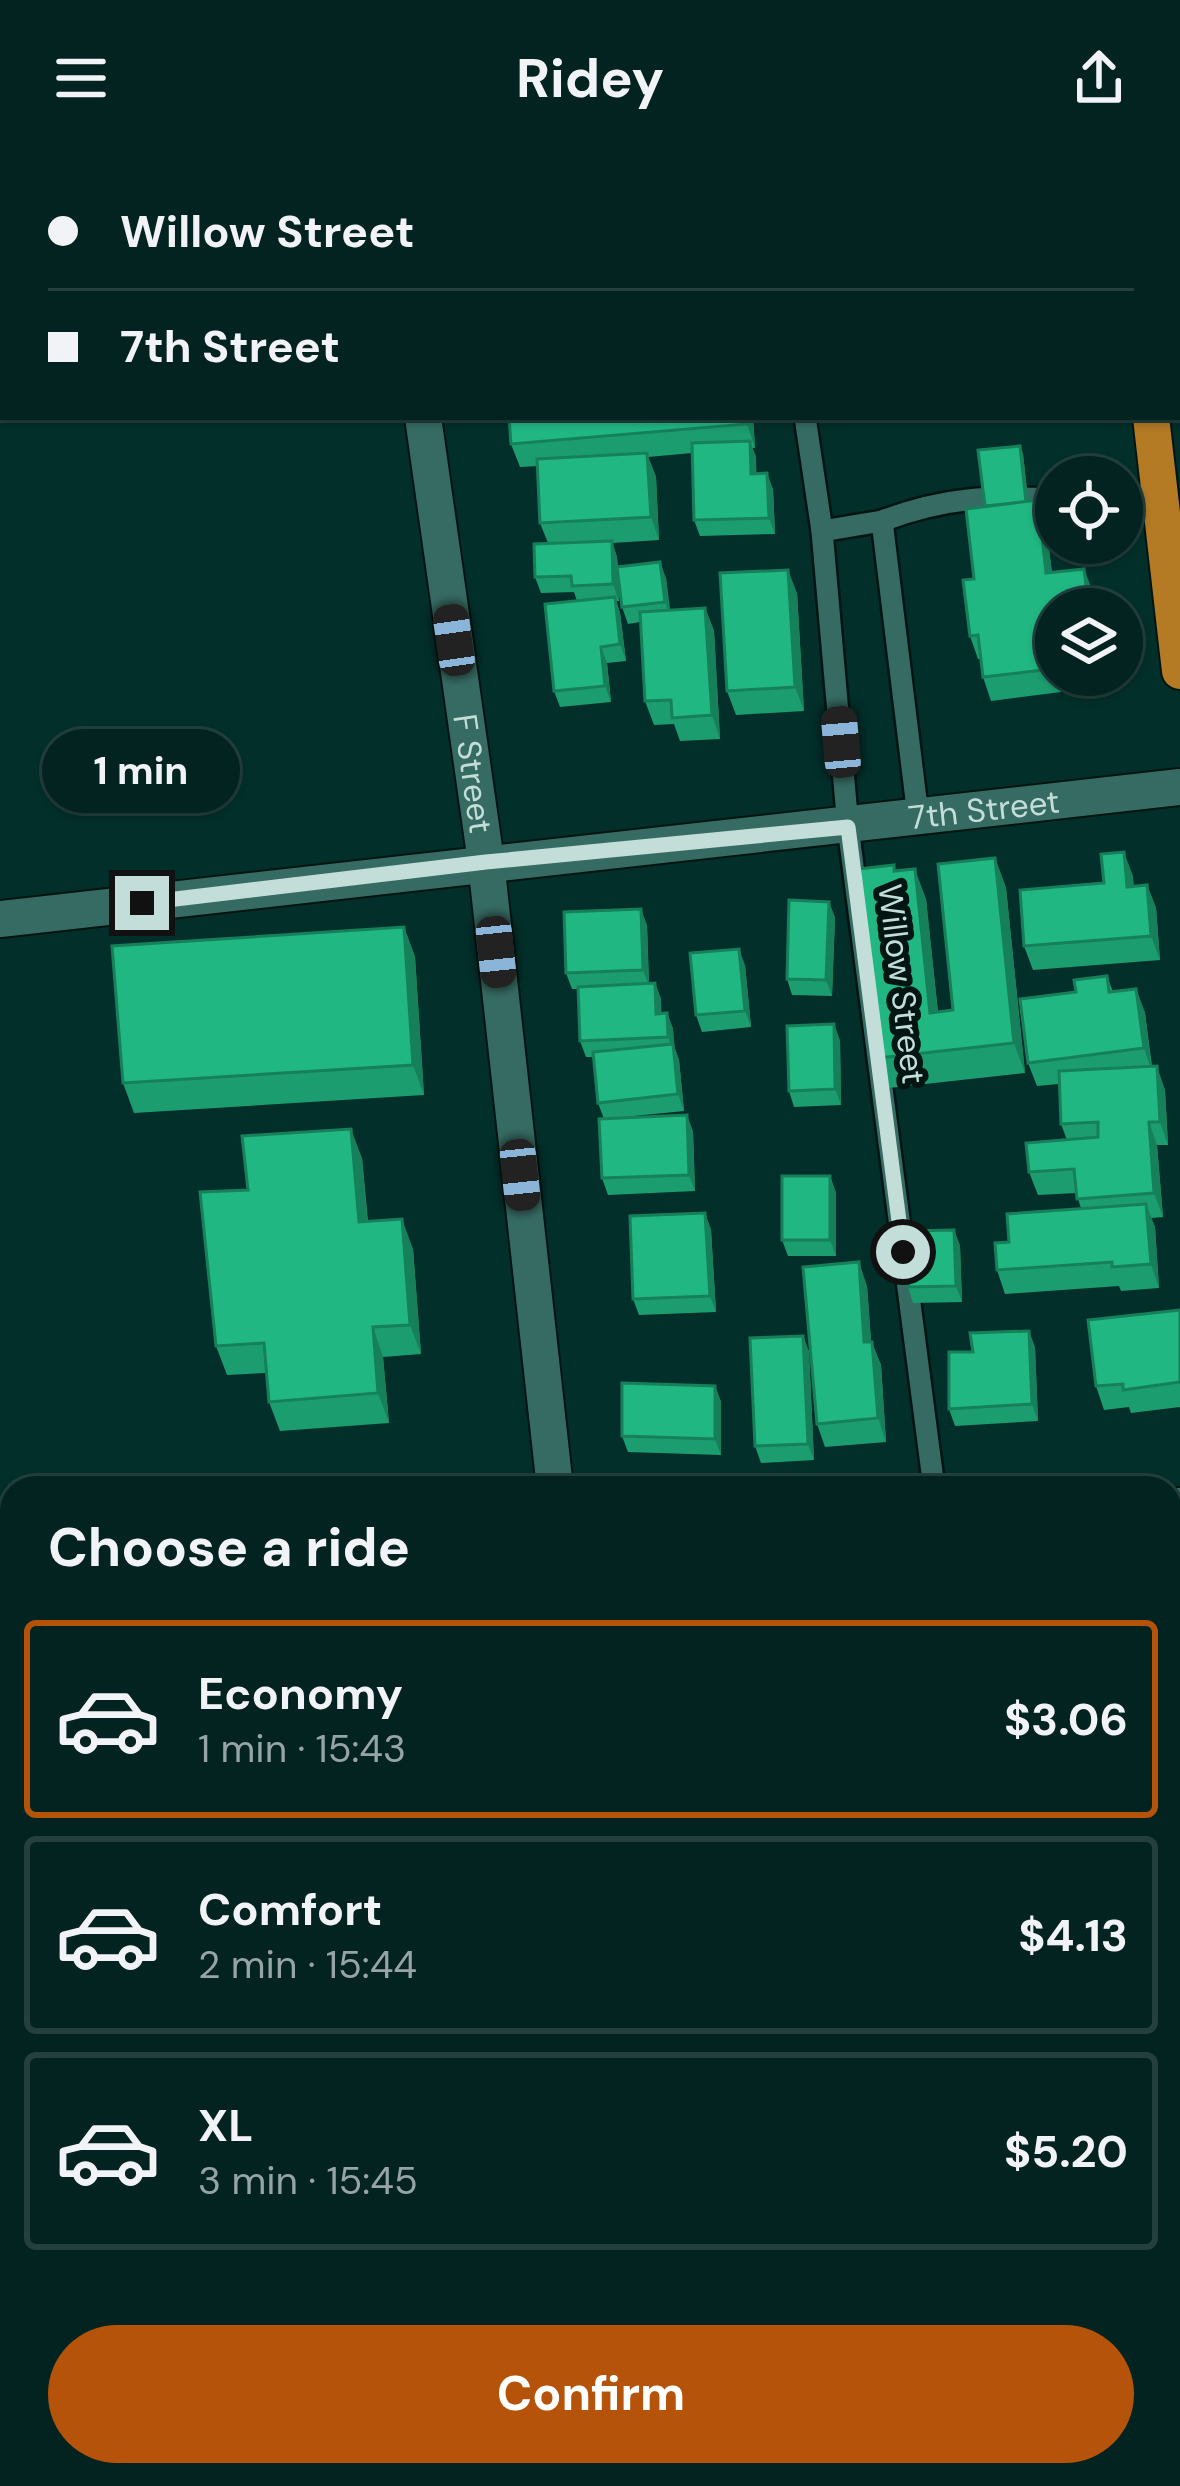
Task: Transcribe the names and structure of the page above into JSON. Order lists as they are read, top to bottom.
{
  "streets": {
    "street": ["F Street", "7th Street"],
    "lane": ["Willow Street"]
  },
  "crossings": [
    ["F Street", "7th Street"],
    ["7th Street", "Willow Street"]
  ],
  "page": {
    "header": "Ridey",
    "banner": ["Willow Street", "7th Street"],
    "bubble": "1 min",
    "heading": "Choose a ride",
    "list": [
      {
        "name": "Economy",
        "note": "1 min · 15:43",
        "value": "$3.06"
      },
      {
        "name": "Comfort",
        "note": "2 min · 15:44",
        "value": "$4.13"
      },
      {
        "name": "XL",
        "note": "3 min · 15:45",
        "value": "$5.20"
      }
    ],
    "buttons": "Confirm"
  }
}
